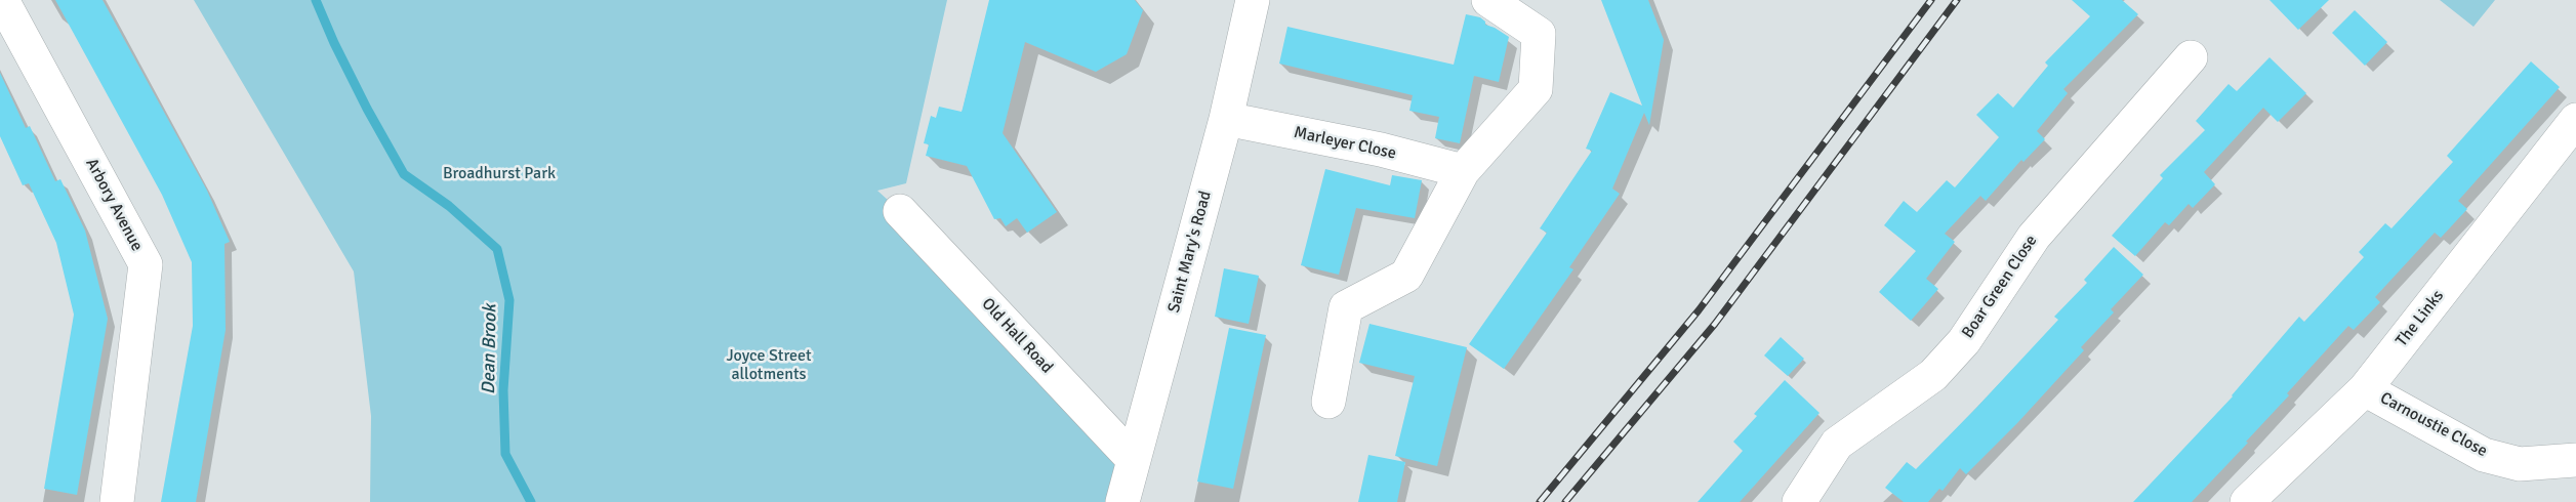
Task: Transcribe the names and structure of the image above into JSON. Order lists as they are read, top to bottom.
{
  "streets": {
    "street": [
      "Marleyer Close",
      "Arbory Avenue",
      "Saint Mary's Road",
      "Boar Green Close",
      "The Links",
      "Old Hall Road",
      "Carnoustie Close"
    ]
  },
  "crossings": [
    ["Marleyer Close", "Saint Mary's Road"],
    ["Saint Mary's Road", "Old Hall Road"],
    ["The Links", "Carnoustie Close"]
  ],
  "water": ["Dean Brook"],
  "parks": ["Broadhurst Park", "Joyce Street allotments"]
}
